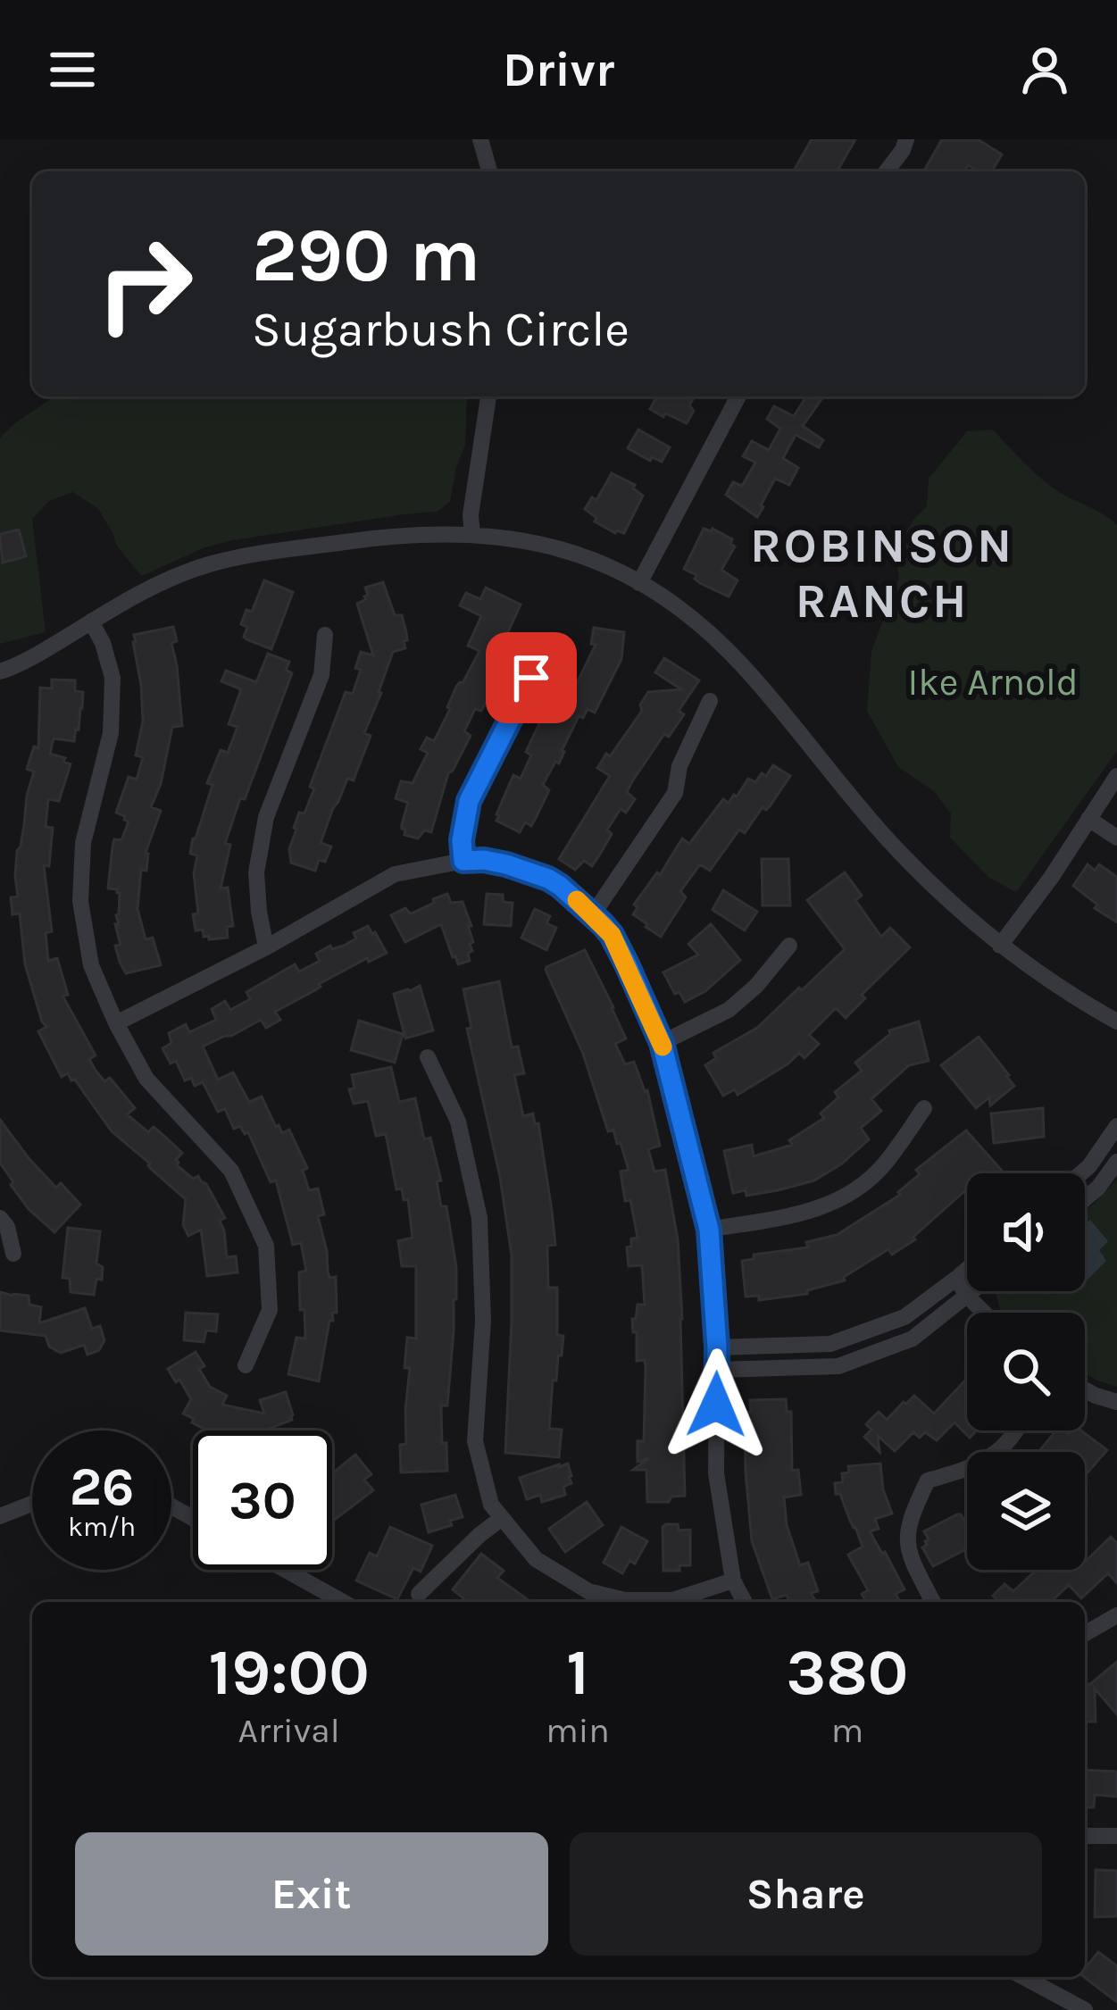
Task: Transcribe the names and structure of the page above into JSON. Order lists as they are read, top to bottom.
{
  "districts": ["ROBINSON RANCH"],
  "parks": ["Ike Arnold"],
  "page": {
    "header": "Drivr",
    "turn": ["290 m", "Sugarbush Circle"],
    "speed": "26 km/h",
    "limit": "30",
    "eta": [
      "19:00",
      "Arrival",
      "1",
      "min",
      "380",
      "m"
    ],
    "buttons": ["Exit", "Share"]
  }
}
